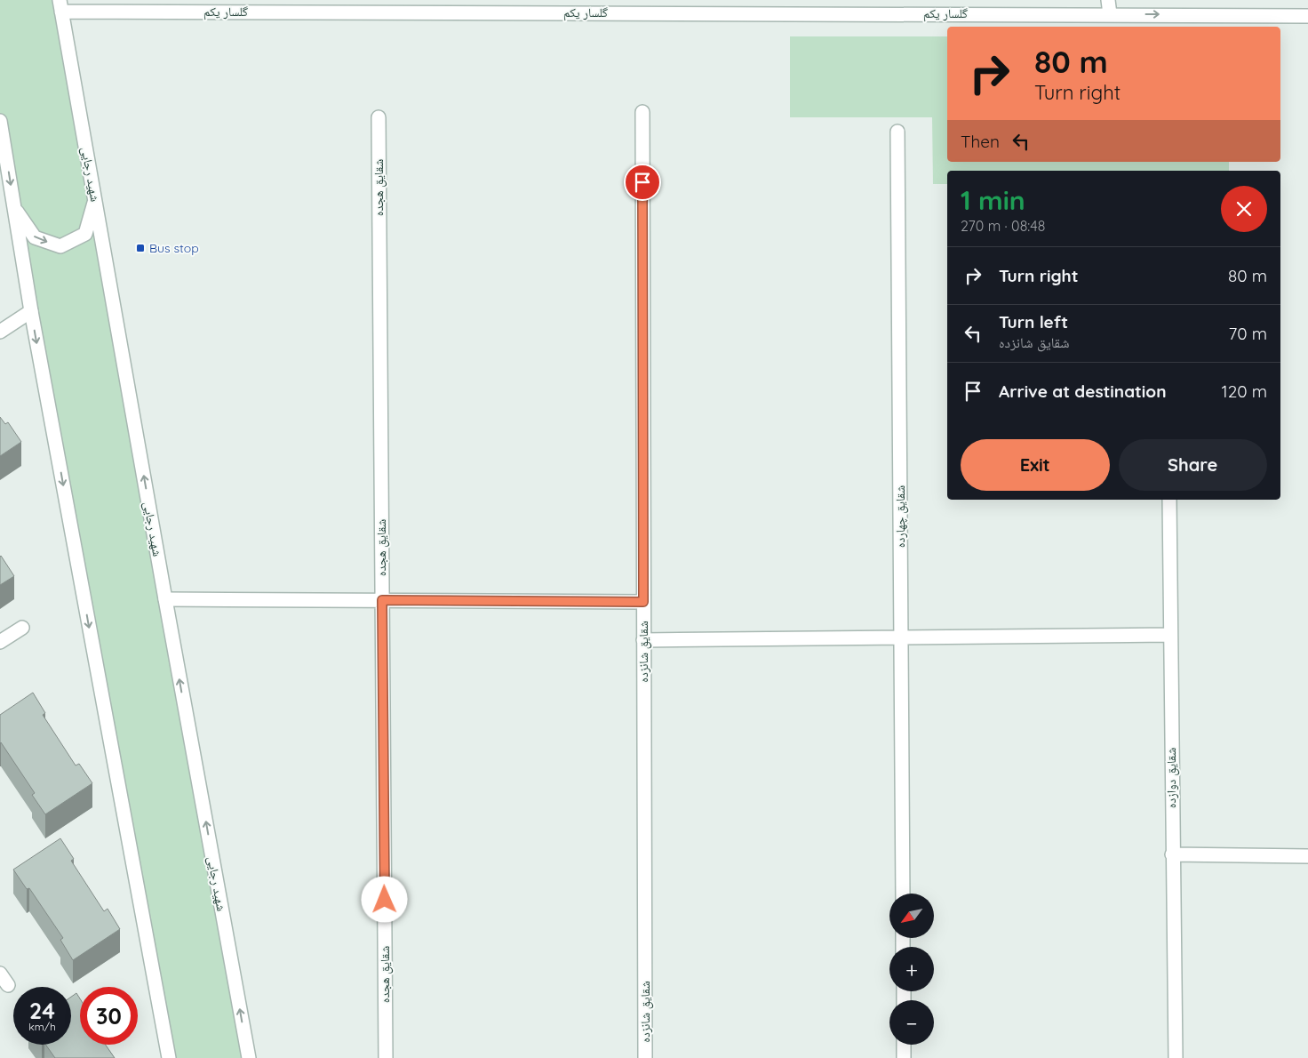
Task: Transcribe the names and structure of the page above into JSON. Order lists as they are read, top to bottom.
{
  "streets": {
    "street": [
      "گلسار یکم",
      "شهید رجایی",
      "شقایق هجده",
      "شقایق چهارده",
      "شقایق شانزده",
      "شقایق دوازده"
    ]
  },
  "crossings": [
    ["گلسار یکم", "شهید رجایی"]
  ],
  "places": {
    "transit": ["Bus stop"]
  },
  "north": "bottom left",
  "page": {
    "turn": ["80 m", "Turn right"],
    "then": "Then",
    "heading": ["1 min", "270 m · 08:48"],
    "list": [
      {
        "name": "Turn right",
        "value": "80 m"
      },
      {
        "name": "Turn left",
        "note": "شقایق شانزده",
        "value": "70 m"
      },
      {
        "name": "Arrive at destination",
        "value": "120 m"
      }
    ],
    "buttons": ["Exit", "Share"],
    "map_buttons": ["+", "−"],
    "speed": "24 km/h",
    "limit": "30"
  }
}
